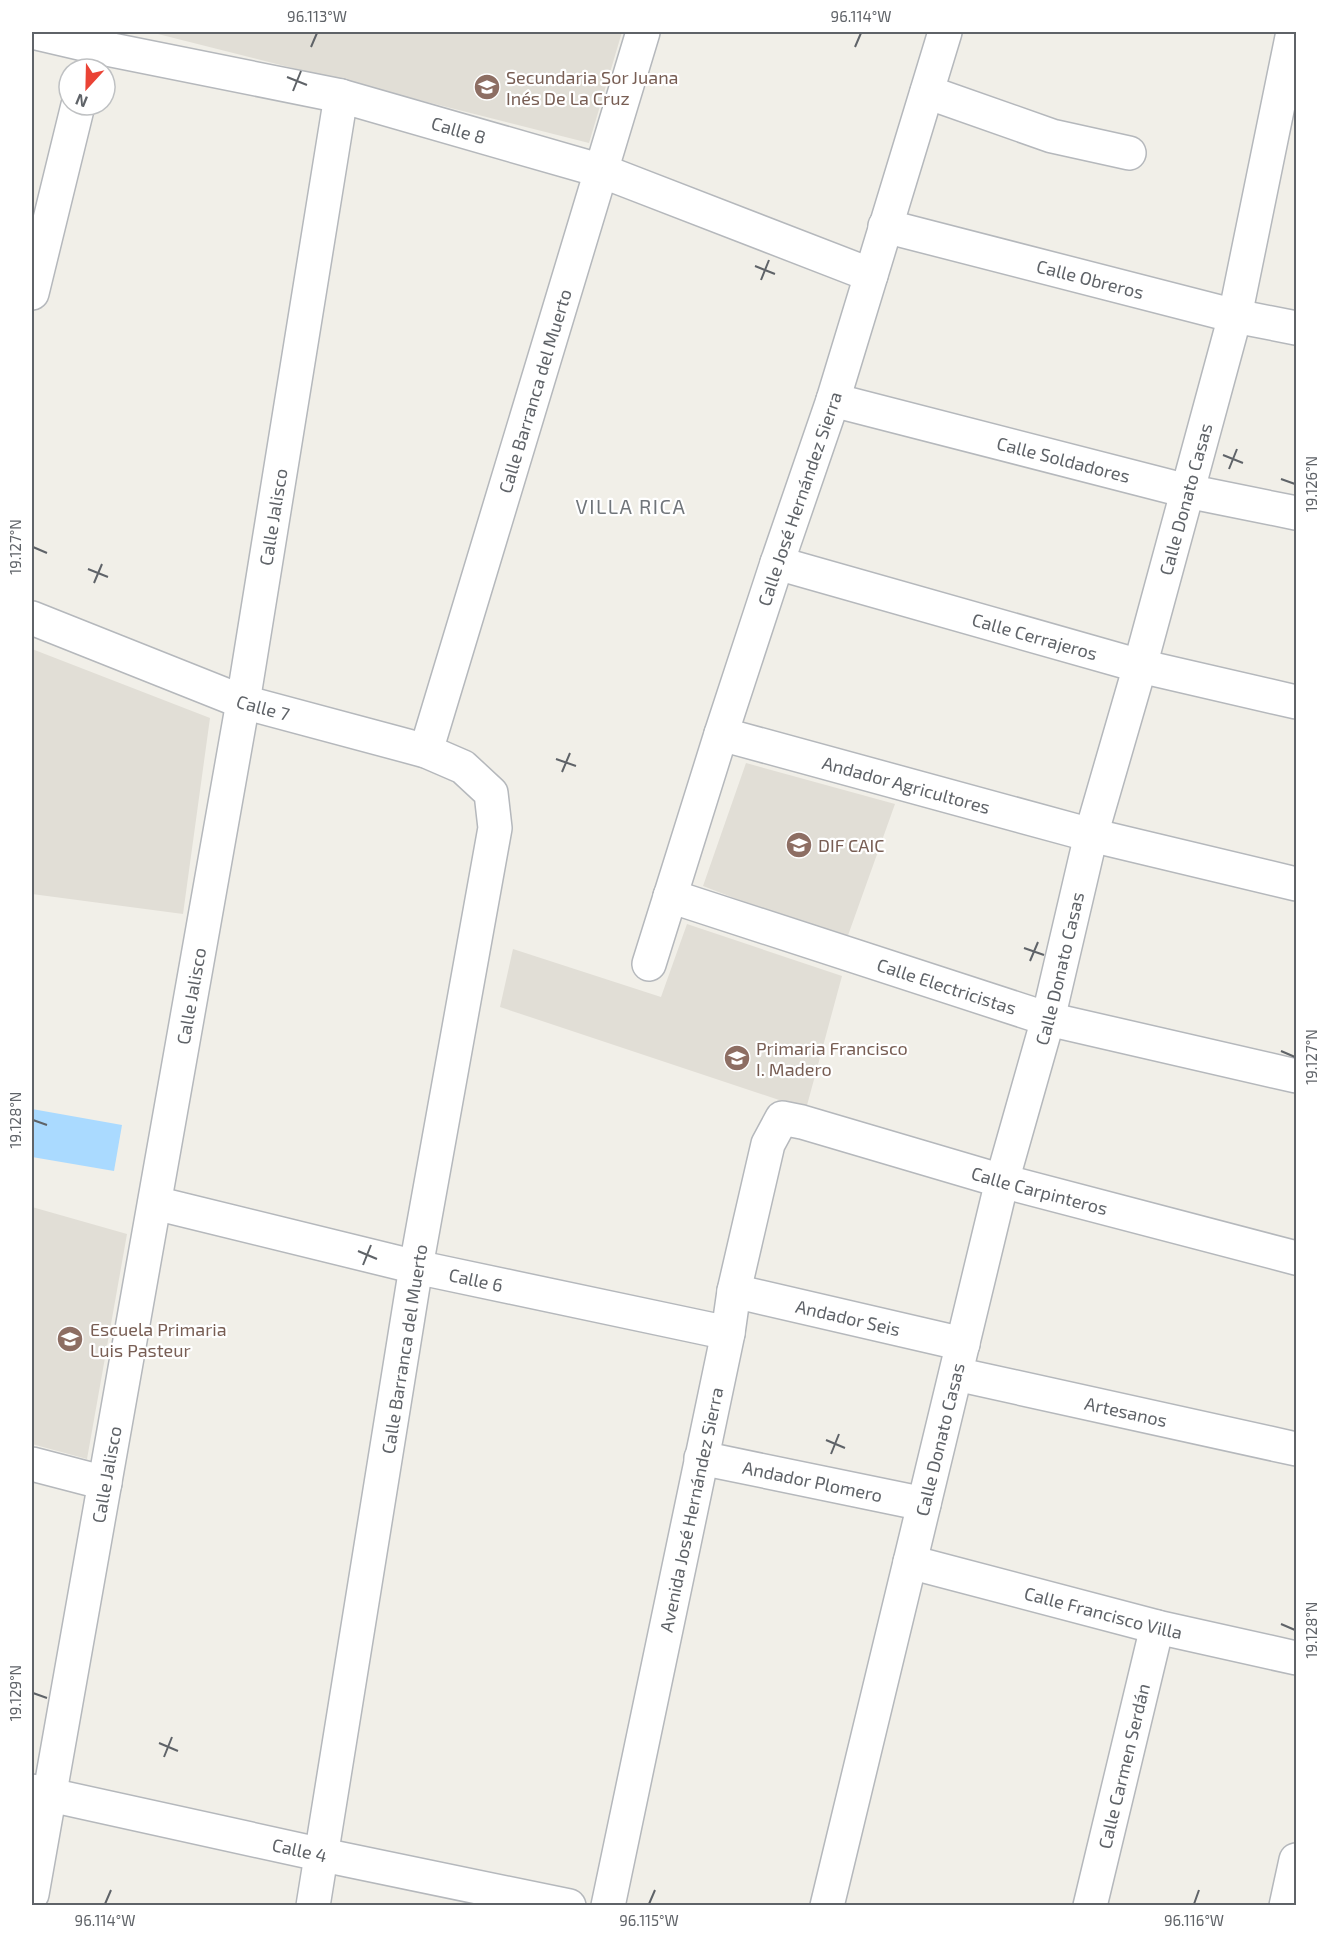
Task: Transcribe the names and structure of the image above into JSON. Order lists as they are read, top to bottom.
{
  "streets": {
    "street": [
      "Calle 8",
      "Calle Obreros",
      "Calle Barranca del Muerto",
      "Calle Soldadores",
      "Calle José Hernández Sierra",
      "Calle Donato Casas",
      "Calle Jalisco",
      "Calle Cerrajeros",
      "Calle 7",
      "Andador Agricultores",
      "Calle Electricistas",
      "Calle Carpinteros",
      "Calle 6",
      "Andador Seis",
      "Artesanos",
      "Andador Plomero",
      "Avenida José Hernández Sierra",
      "Calle Francisco Villa",
      "Calle Carmen Serdán",
      "Calle 4"
    ]
  },
  "crossings": [
    ["Calle 8", "Calle Barranca del Muerto"],
    ["Calle 8", "Calle José Hernández Sierra"],
    ["Calle 8", "Calle Jalisco"],
    ["Calle Obreros", "Calle José Hernández Sierra"],
    ["Calle Obreros", "Calle Donato Casas"],
    ["Calle Barranca del Muerto", "Calle 7"],
    ["Calle Barranca del Muerto", "Calle 6"],
    ["Calle Barranca del Muerto", "Calle 4"],
    ["Calle Soldadores", "Calle José Hernández Sierra"],
    ["Calle Soldadores", "Calle Donato Casas"],
    ["Calle José Hernández Sierra", "Calle Cerrajeros"],
    ["Calle José Hernández Sierra", "Andador Agricultores"],
    ["Calle José Hernández Sierra", "Calle Electricistas"],
    ["Calle Donato Casas", "Calle Cerrajeros"],
    ["Calle Donato Casas", "Andador Agricultores"],
    ["Calle Donato Casas", "Calle Electricistas"],
    ["Calle Donato Casas", "Calle Carpinteros"],
    ["Calle Donato Casas", "Andador Seis"],
    ["Calle Donato Casas", "Artesanos"],
    ["Calle Donato Casas", "Andador Plomero"],
    ["Calle Donato Casas", "Calle Francisco Villa"],
    ["Calle Jalisco", "Calle 7"],
    ["Calle Jalisco", "Calle 6"],
    ["Calle Jalisco", "Calle 4"],
    ["Calle Carpinteros", "Avenida José Hernández Sierra"],
    ["Calle 6", "Avenida José Hernández Sierra"],
    ["Andador Seis", "Artesanos"],
    ["Andador Seis", "Avenida José Hernández Sierra"],
    ["Andador Plomero", "Avenida José Hernández Sierra"],
    ["Calle Francisco Villa", "Calle Carmen Serdán"]
  ],
  "districts": ["VILLA RICA"],
  "places": {
    "school or university": [
      "Secundaria Sor Juana Inés De La Cruz",
      "DIF CAIC",
      "Primaria Francisco I. Madero",
      "Escuela Primaria Luis Pasteur"
    ]
  },
  "north": "bottom",
  "coordinates": [
    "96.113°W",
    "96.114°W",
    "19.126°N",
    "19.127°N",
    "19.128°N",
    "19.129°N",
    "96.115°W",
    "96.116°W"
  ]
}
